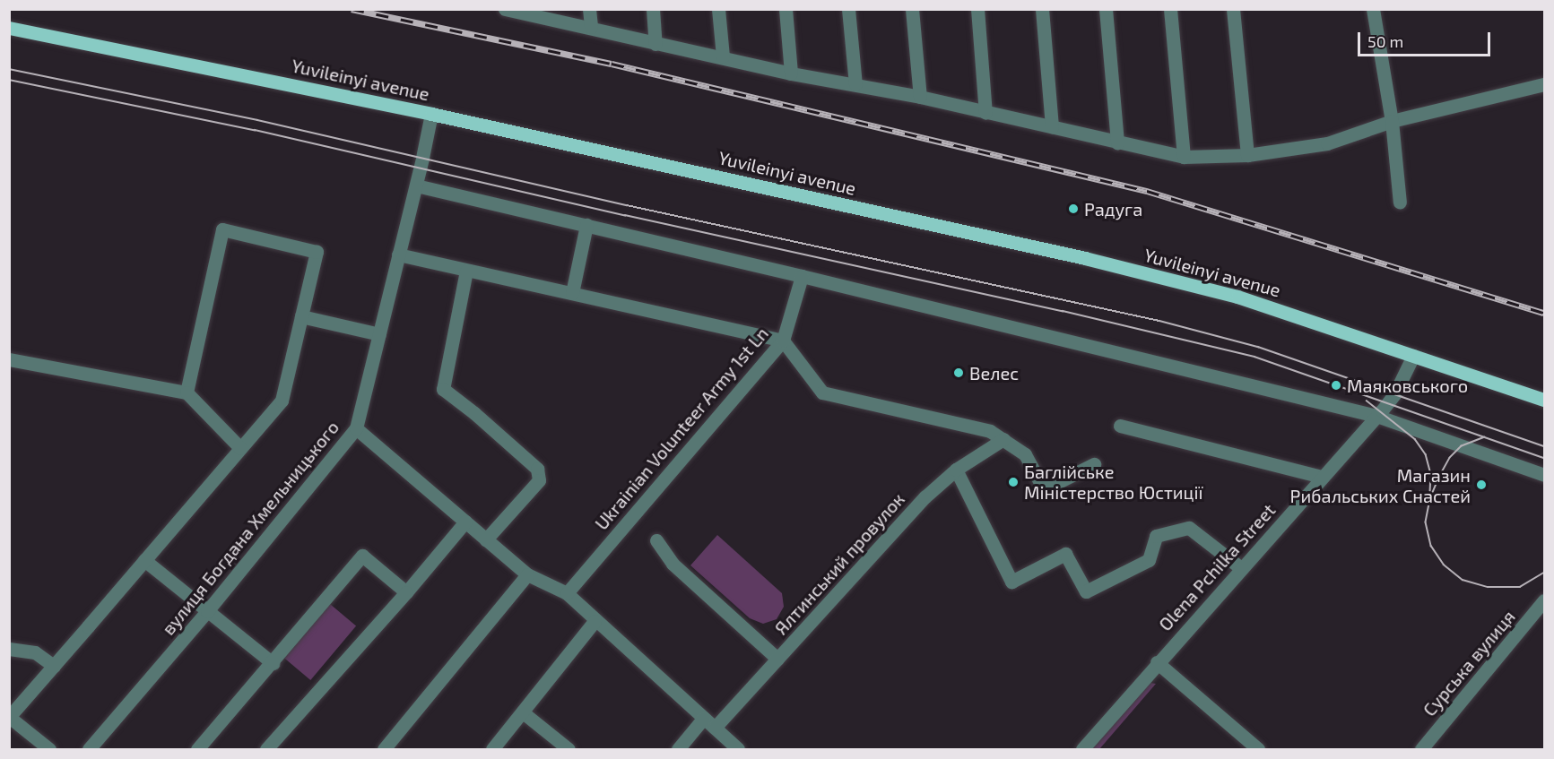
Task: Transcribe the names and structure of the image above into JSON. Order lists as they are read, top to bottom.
{
  "streets": {
    "main road": ["Yuvileinyi avenue"],
    "street": [
      "Ukrainian Volunteer Army 1st Ln",
      "вулиця Богдана Хмельницького",
      "Ялтинський провулок",
      "Olena Pchilka Street",
      "Сурська вулиця"
    ]
  },
  "crossings": [
    ["Yuvileinyi avenue", "вулиця Богдана Хмельницького"],
    ["Yuvileinyi avenue", "Olena Pchilka Street"]
  ],
  "places": [
    "Радуга",
    "Велес",
    "Маяковського",
    "Баглійське Міністерство Юстиції",
    "Магазин Рибальських Снастей"
  ],
  "scale_bar": "50 m"
}
